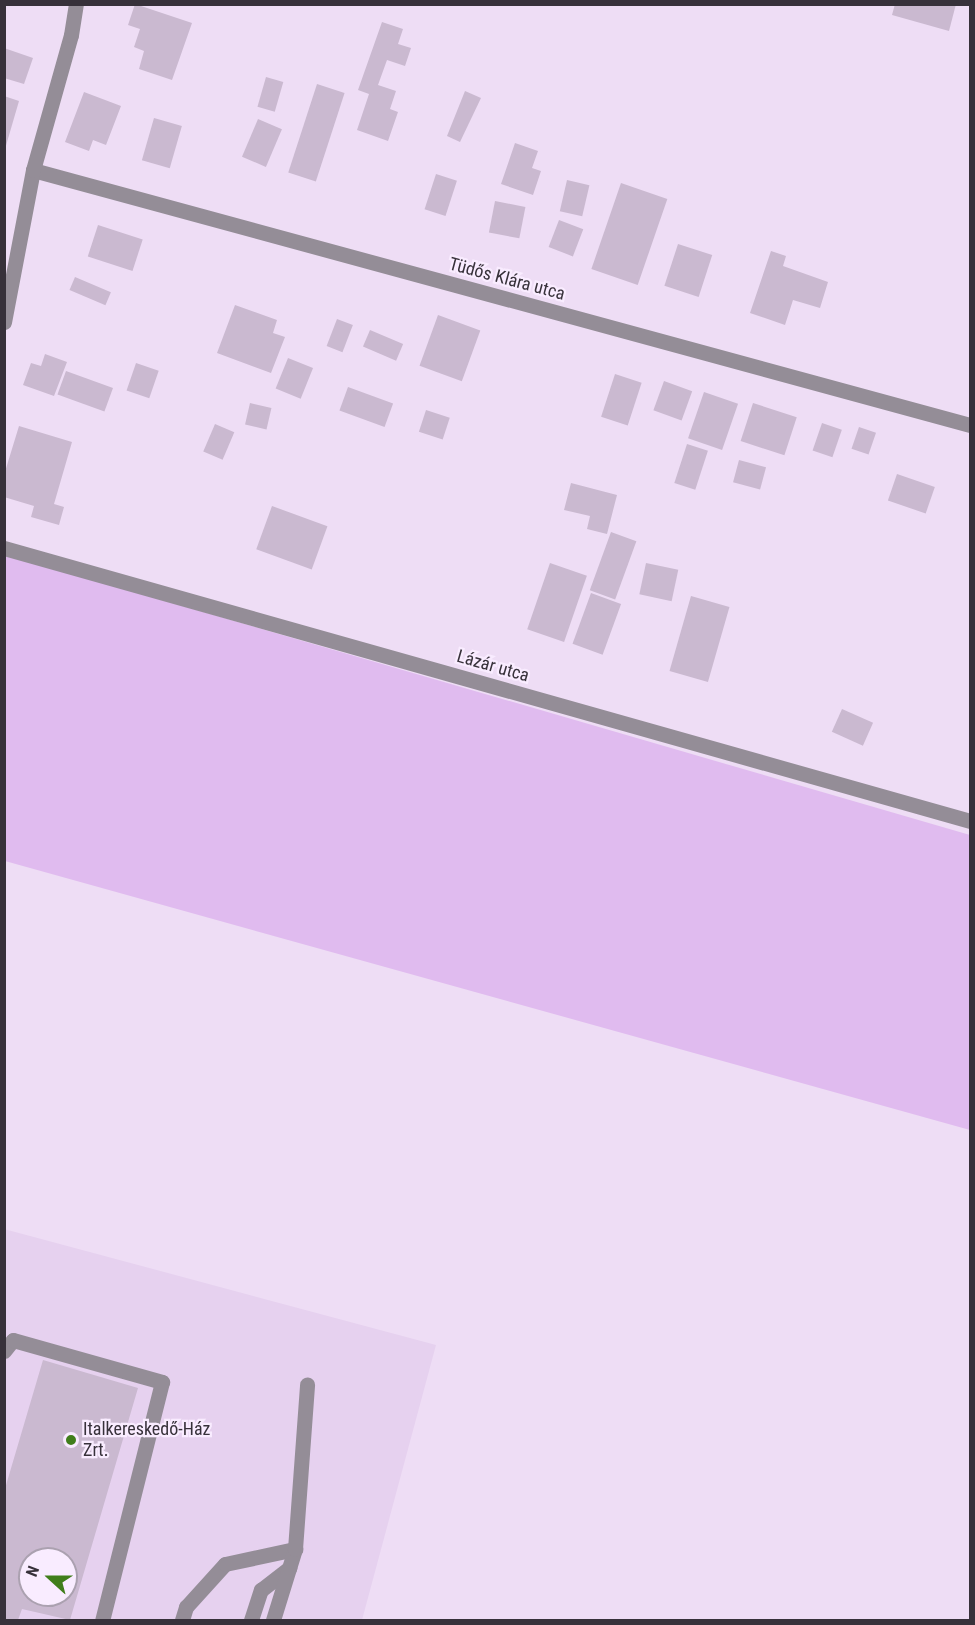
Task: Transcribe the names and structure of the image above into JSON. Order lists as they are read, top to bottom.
{
  "streets": {
    "street": ["Tüdős Klára utca", "Lázár utca"]
  },
  "places": ["Italkereskedő-Ház Zrt."],
  "north": "left"
}
